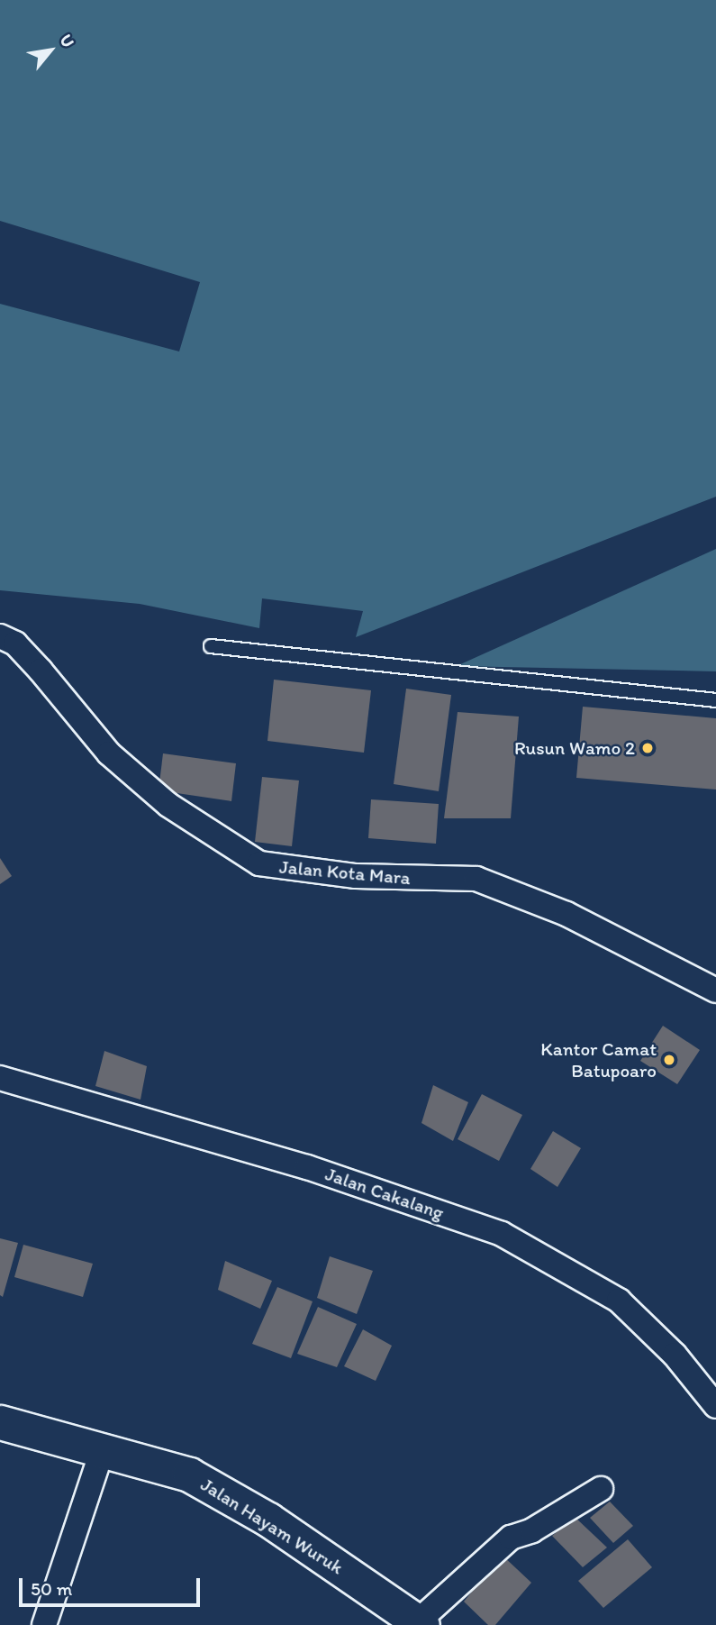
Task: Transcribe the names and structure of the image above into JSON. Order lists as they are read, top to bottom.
{
  "streets": {
    "street": ["Jalan Kota Mara", "Jalan Cakalang", "Jalan Hayam Wuruk"]
  },
  "places": ["Rusun Wamo 2", "Kantor Camat Batupoaro"],
  "scale_bar": "50 m",
  "north": "top right"
}
